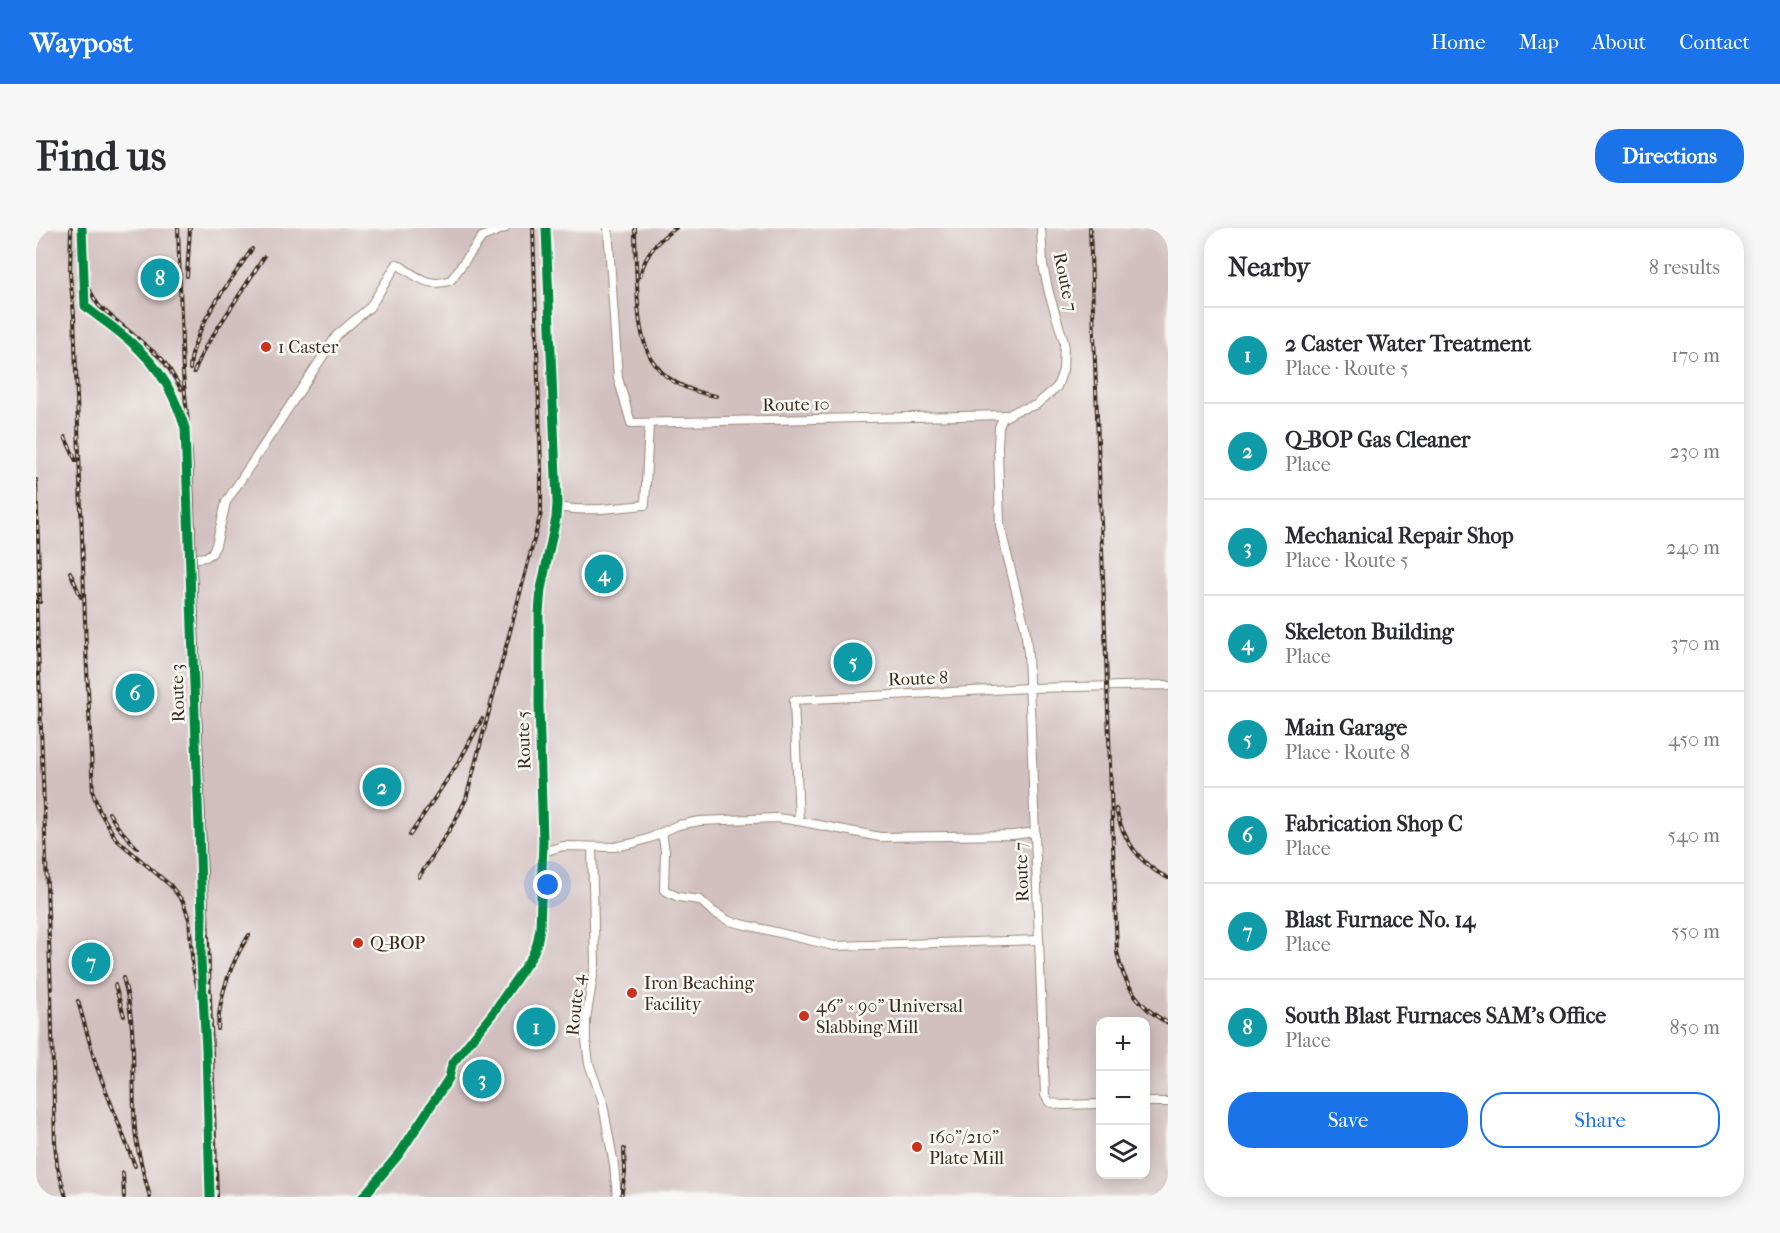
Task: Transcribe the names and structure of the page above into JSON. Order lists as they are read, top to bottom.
{
  "streets": {
    "street": [
      "Route 7",
      "Route 10",
      "Route 8",
      "Route 3",
      "Route 5",
      "Route 4"
    ]
  },
  "crossings": [
    ["Route 7", "Route 10"],
    ["Route 7", "Route 8"]
  ],
  "places": [
    "1 Caster",
    "Q-BOP",
    "Iron Beaching Facility",
    "46\" × 90\" Universal Slabbing Mill",
    "160\"/210\" Plate Mill"
  ],
  "page": {
    "header": "Waypost",
    "nav": [
      "Home",
      "Map",
      "About",
      "Contact"
    ],
    "buttons": [
      "Directions",
      ["Save", "Share"]
    ],
    "title": "Find us",
    "heading": ["Nearby", "8 results"],
    "pins": [
      "8",
      "4",
      "5",
      "6",
      "2",
      "7",
      "1",
      "3"
    ],
    "list": [
      {
        "mark": "1",
        "name": "2 Caster Water Treatment",
        "note": "Place · Route 5",
        "value": "170 m"
      },
      {
        "mark": "2",
        "name": "Q-BOP Gas Cleaner",
        "note": "Place",
        "value": "230 m"
      },
      {
        "mark": "3",
        "name": "Mechanical Repair Shop",
        "note": "Place · Route 5",
        "value": "240 m"
      },
      {
        "mark": "4",
        "name": "Skeleton Building",
        "note": "Place",
        "value": "370 m"
      },
      {
        "mark": "5",
        "name": "Main Garage",
        "note": "Place · Route 8",
        "value": "450 m"
      },
      {
        "mark": "6",
        "name": "Fabrication Shop C",
        "note": "Place",
        "value": "540 m"
      },
      {
        "mark": "7",
        "name": "Blast Furnace No. 14",
        "note": "Place",
        "value": "550 m"
      },
      {
        "mark": "8",
        "name": "South Blast Furnaces SAM's Office",
        "note": "Place",
        "value": "850 m"
      }
    ],
    "map_buttons": ["+", "−"]
  }
}
